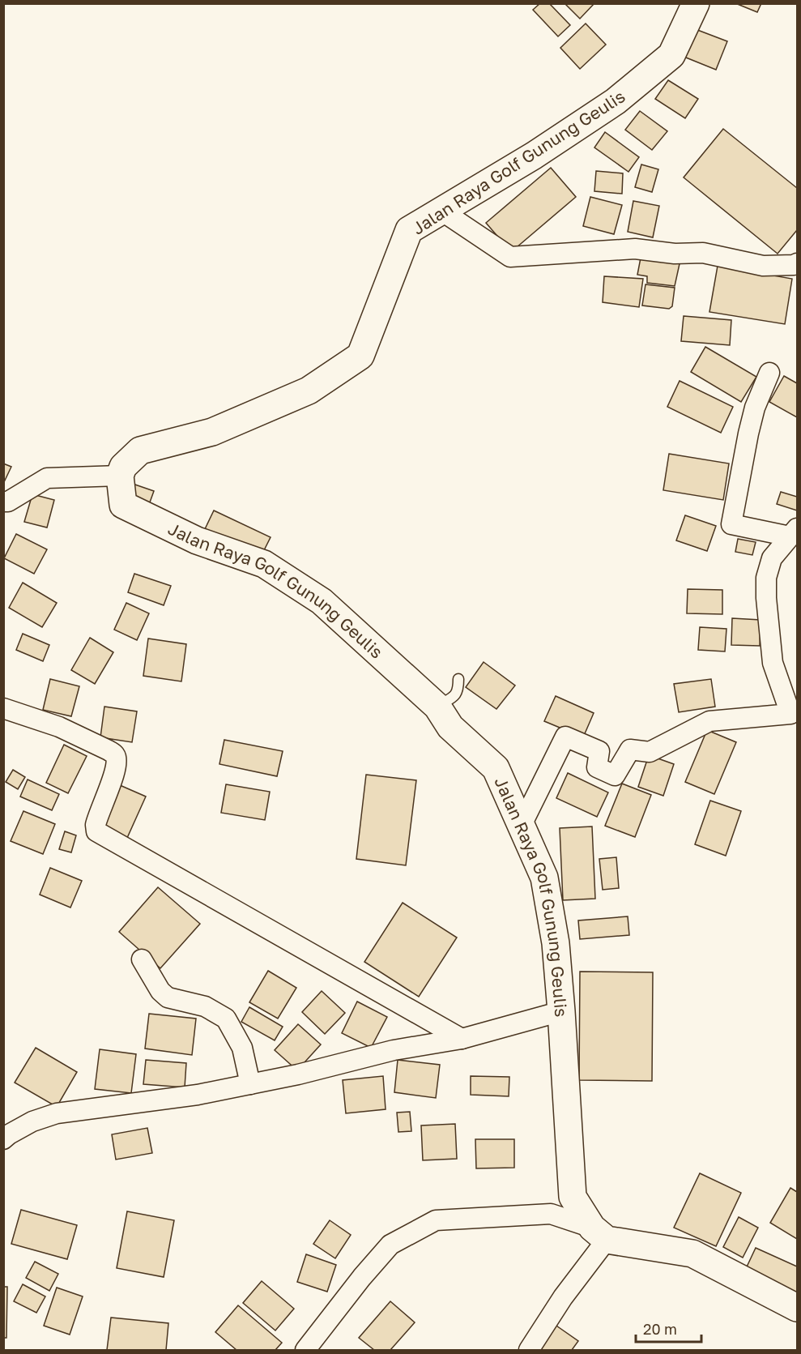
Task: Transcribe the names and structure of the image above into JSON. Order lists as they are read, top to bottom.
{
  "streets": {
    "main road": ["Jalan Raya Golf Gunung Geulis"]
  },
  "scale_bar": "20 m"
}
